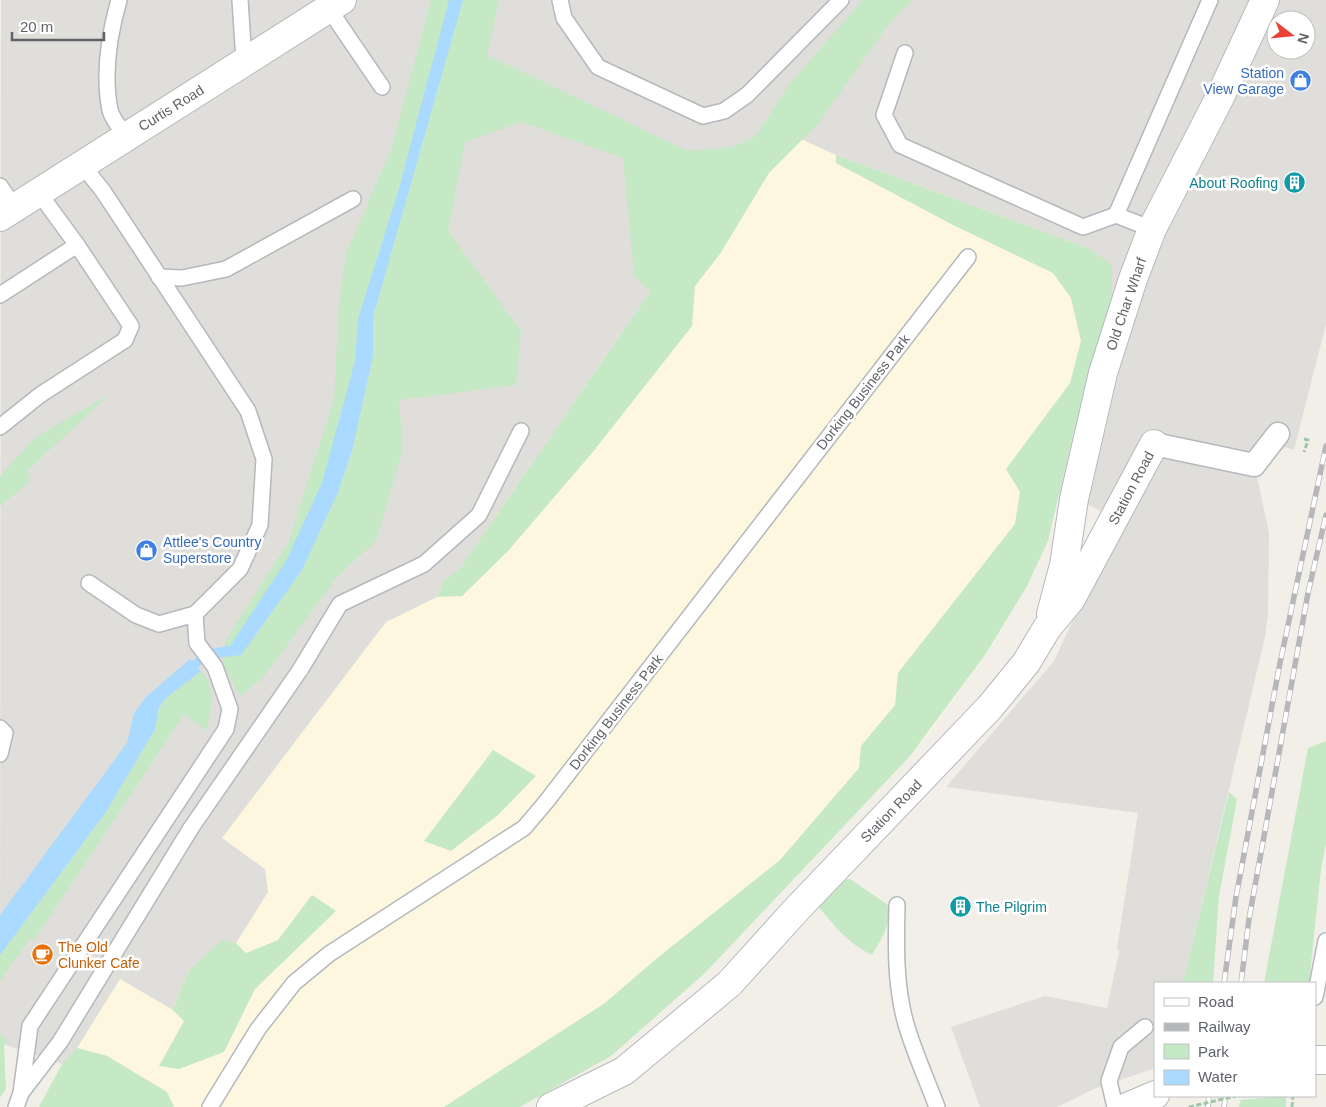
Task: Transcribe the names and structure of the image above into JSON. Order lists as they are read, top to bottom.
{
  "streets": {
    "street": ["Curtis Road", "Old Char Wharf", "Station Road"],
    "lane": ["Dorking Business Park"]
  },
  "crossings": [
    ["Old Char Wharf", "Station Road"]
  ],
  "places": {
    "shop": ["Station View Garage", "Attlee's Country Superstore"],
    "building": ["About Roofing", "The Pilgrim"],
    "cafe": ["The Old Clunker Cafe"]
  },
  "legend": [
    "Road",
    "Railway",
    "Park",
    "Water"
  ],
  "scale_bar": "20 m",
  "north": "right"
}
